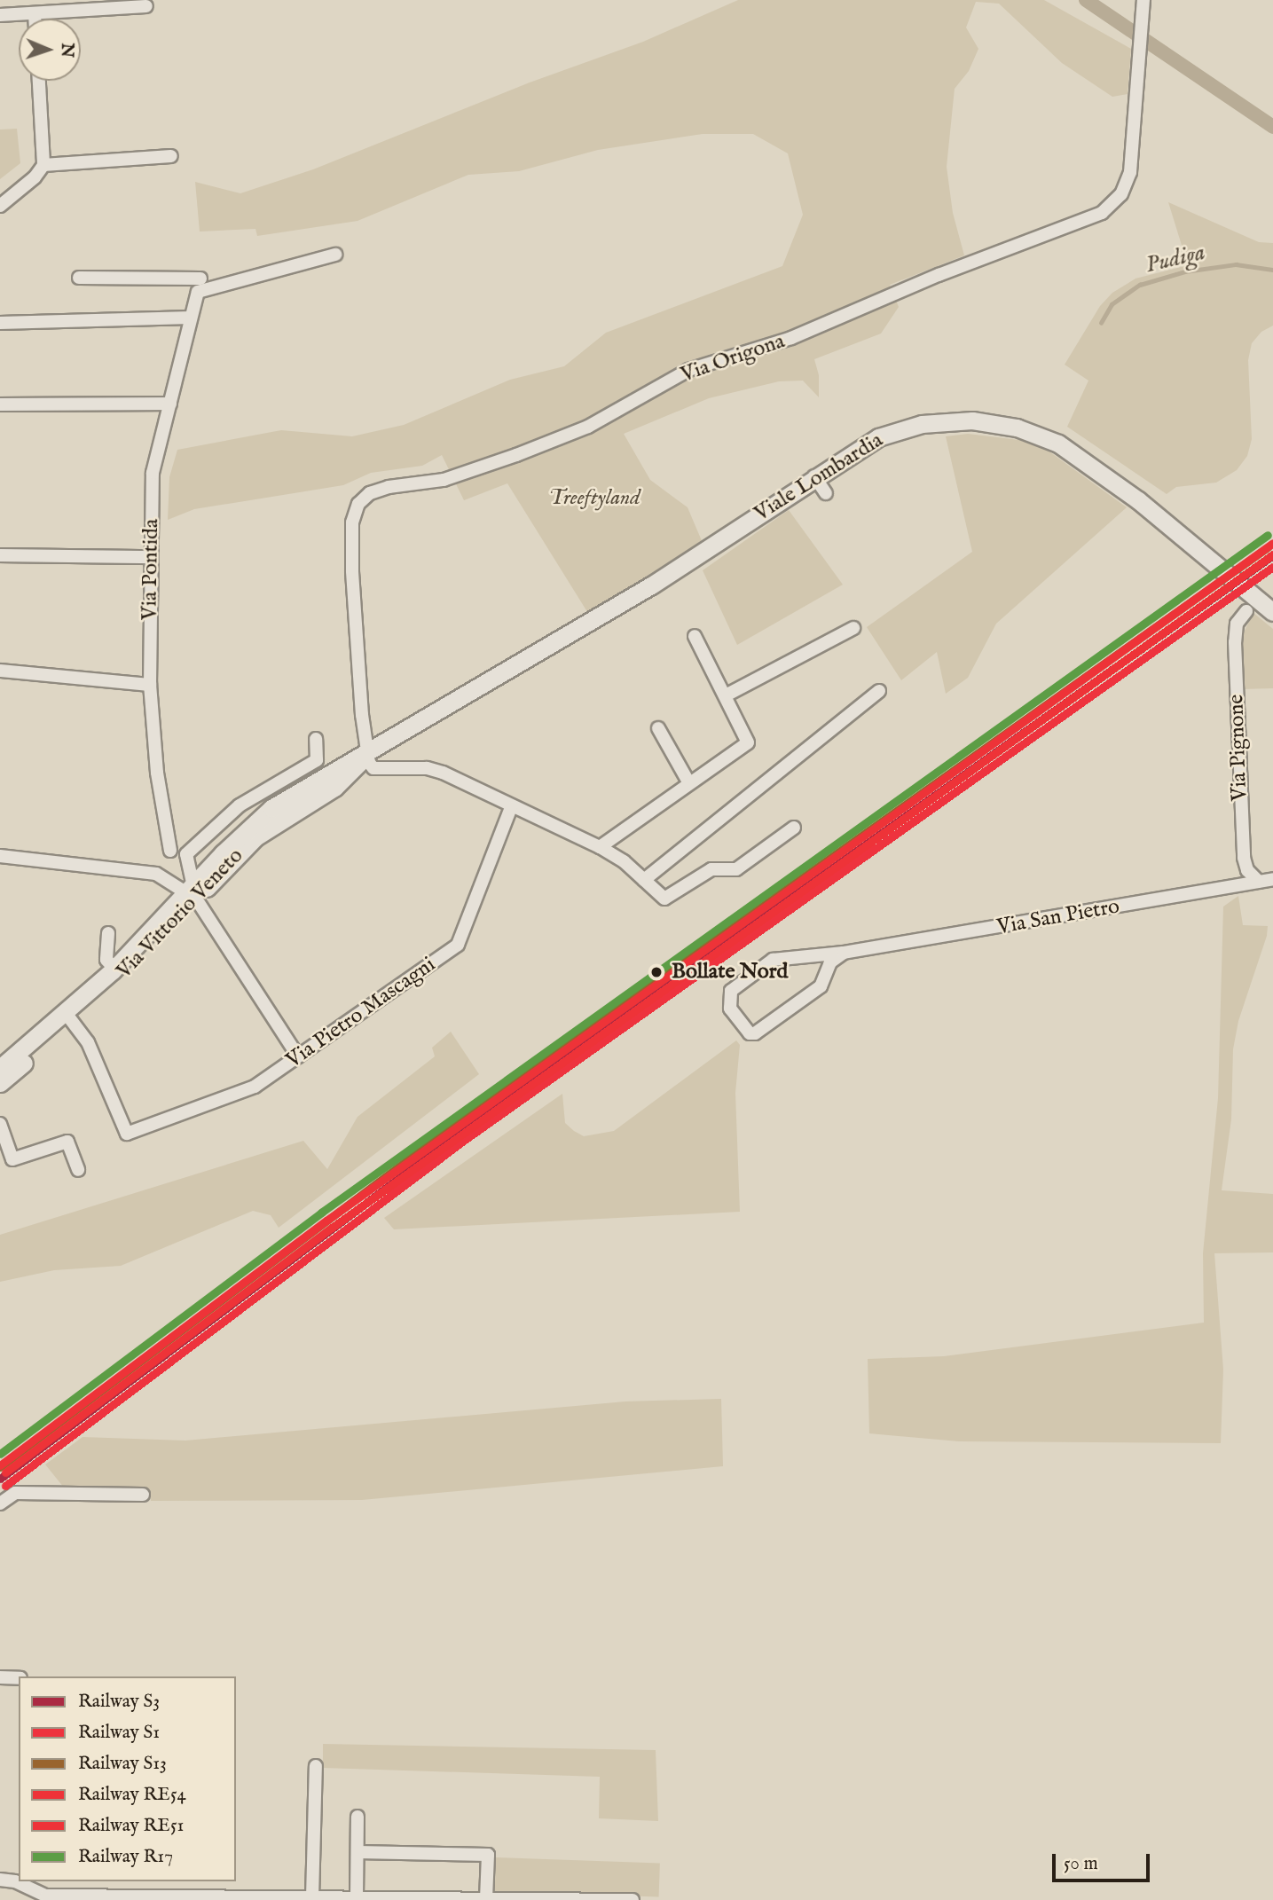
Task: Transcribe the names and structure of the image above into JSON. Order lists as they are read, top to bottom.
{
  "streets": {
    "street": [
      "Via Origona",
      "Viale Lombardia",
      "Via Pontida",
      "Via Pignone",
      "Via Vittorio Veneto",
      "Via San Pietro",
      "Via Pietro Mascagni"
    ]
  },
  "crossings": [
    ["Via Origona", "Viale Lombardia"],
    ["Via Origona", "Via Vittorio Veneto"],
    ["Viale Lombardia", "Via Vittorio Veneto"],
    ["Via Pignone", "Via San Pietro"],
    ["Via Vittorio Veneto", "Via Pietro Mascagni"]
  ],
  "water": ["Pudiga"],
  "parks": ["Treeftyland"],
  "places": ["Bollate Nord"],
  "lines": [
    "rail line R17",
    "rail line RE54",
    "rail line S13",
    "rail line RE51",
    "rail line S3",
    "rail line S1"
  ],
  "legend": [
    "Railway S3",
    "Railway S1",
    "Railway S13",
    "Railway RE54",
    "Railway RE51",
    "Railway R17"
  ],
  "scale_bar": "50 m",
  "north": "right"
}
